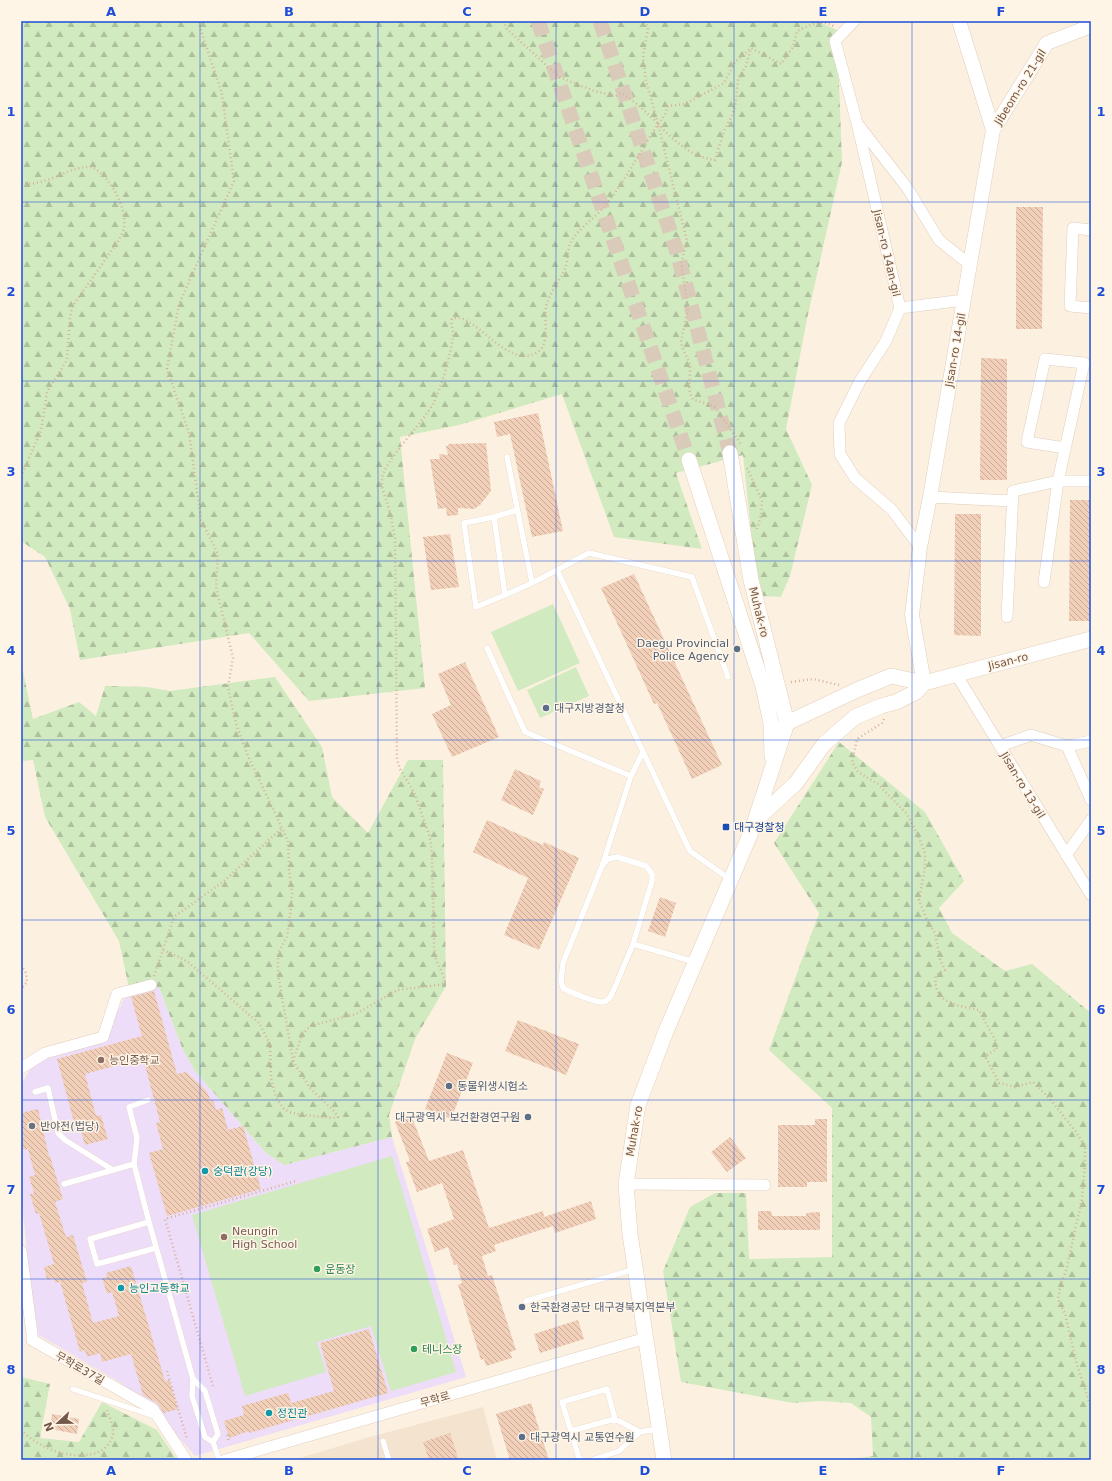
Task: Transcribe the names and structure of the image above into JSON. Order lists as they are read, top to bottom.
{
  "streets": {
    "main road": ["Muhak-ro", "Jisan-ro"],
    "street": [
      "Jibeom-ro 21-gil",
      "Jisan-ro 14an-gil",
      "Jisan-ro 14-gil",
      "Jisan-ro 13-gil",
      "무학로37길",
      "무학로"
    ]
  },
  "crossings": [
    ["Jibeom-ro 21-gil", "Jisan-ro 14-gil"],
    ["Jisan-ro 14an-gil", "Jisan-ro 14-gil"],
    ["Jisan-ro 14-gil", "Jisan-ro"],
    ["Muhak-ro", "Jisan-ro"],
    ["Muhak-ro", "무학로"],
    ["Jisan-ro", "Jisan-ro 13-gil"]
  ],
  "places": {
    "other": [
      "Daegu Provincial Police Agency",
      "대구지방경찰청",
      "능인중학교",
      "동물위생시험소",
      "대구광역시 보건환경연구원",
      "반야전(법당)",
      "숭덕관(강당)",
      "Neungin High School",
      "운동장",
      "능인고등학교",
      "한국환경공단 대구경북지역본부",
      "테니스장",
      "정진관",
      "대구광역시 교통연수원"
    ],
    "transit": ["대구경찰청"]
  },
  "north": "left",
  "grid": {
    "columns": [
      "A",
      "B",
      "C",
      "D",
      "E",
      "F"
    ],
    "rows": [
      "1",
      "2",
      "3",
      "4",
      "5",
      "6",
      "7",
      "8"
    ]
  }
}
